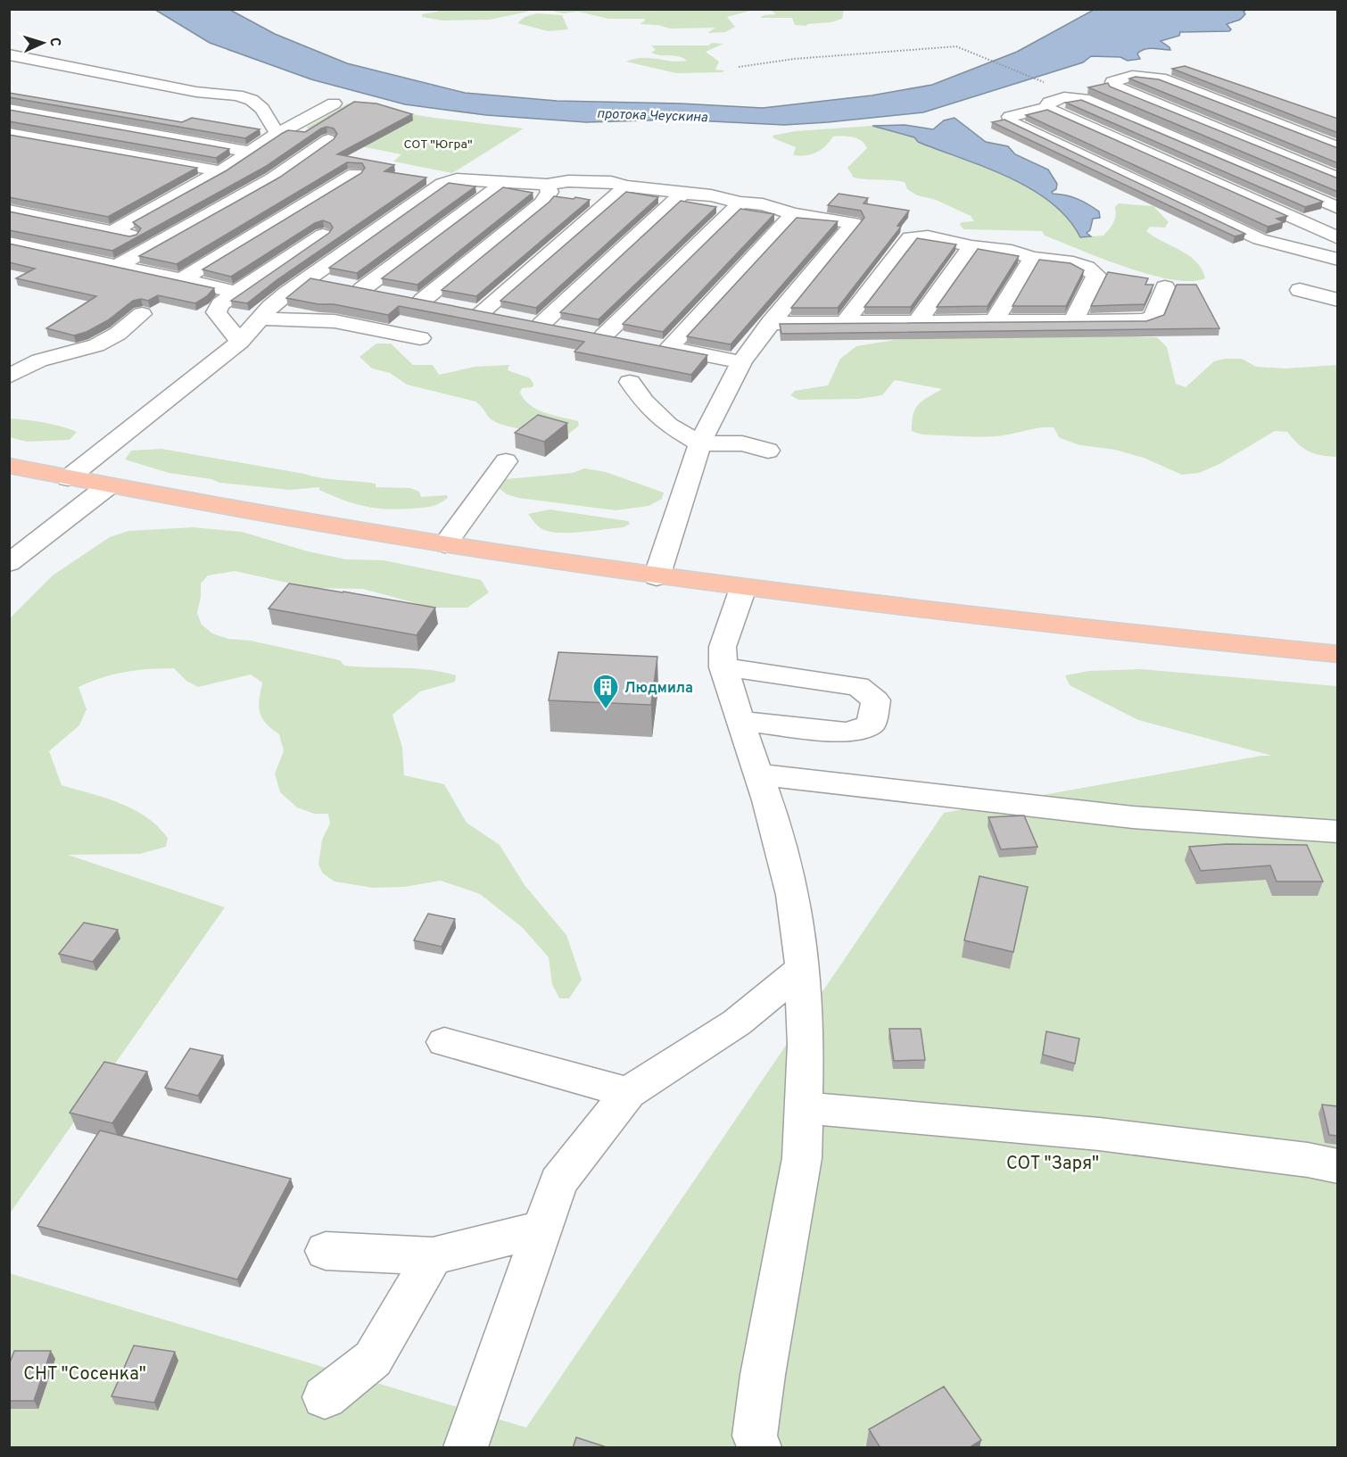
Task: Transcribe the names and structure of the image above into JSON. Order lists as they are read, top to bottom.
{
  "water": ["протока Чеускина"],
  "parks": ["СОТ \"Югра\"", "СОТ \"Заря\"", "СНТ \"Сосенка\""],
  "places": {
    "building": ["Людмила"]
  },
  "north": "right"
}
